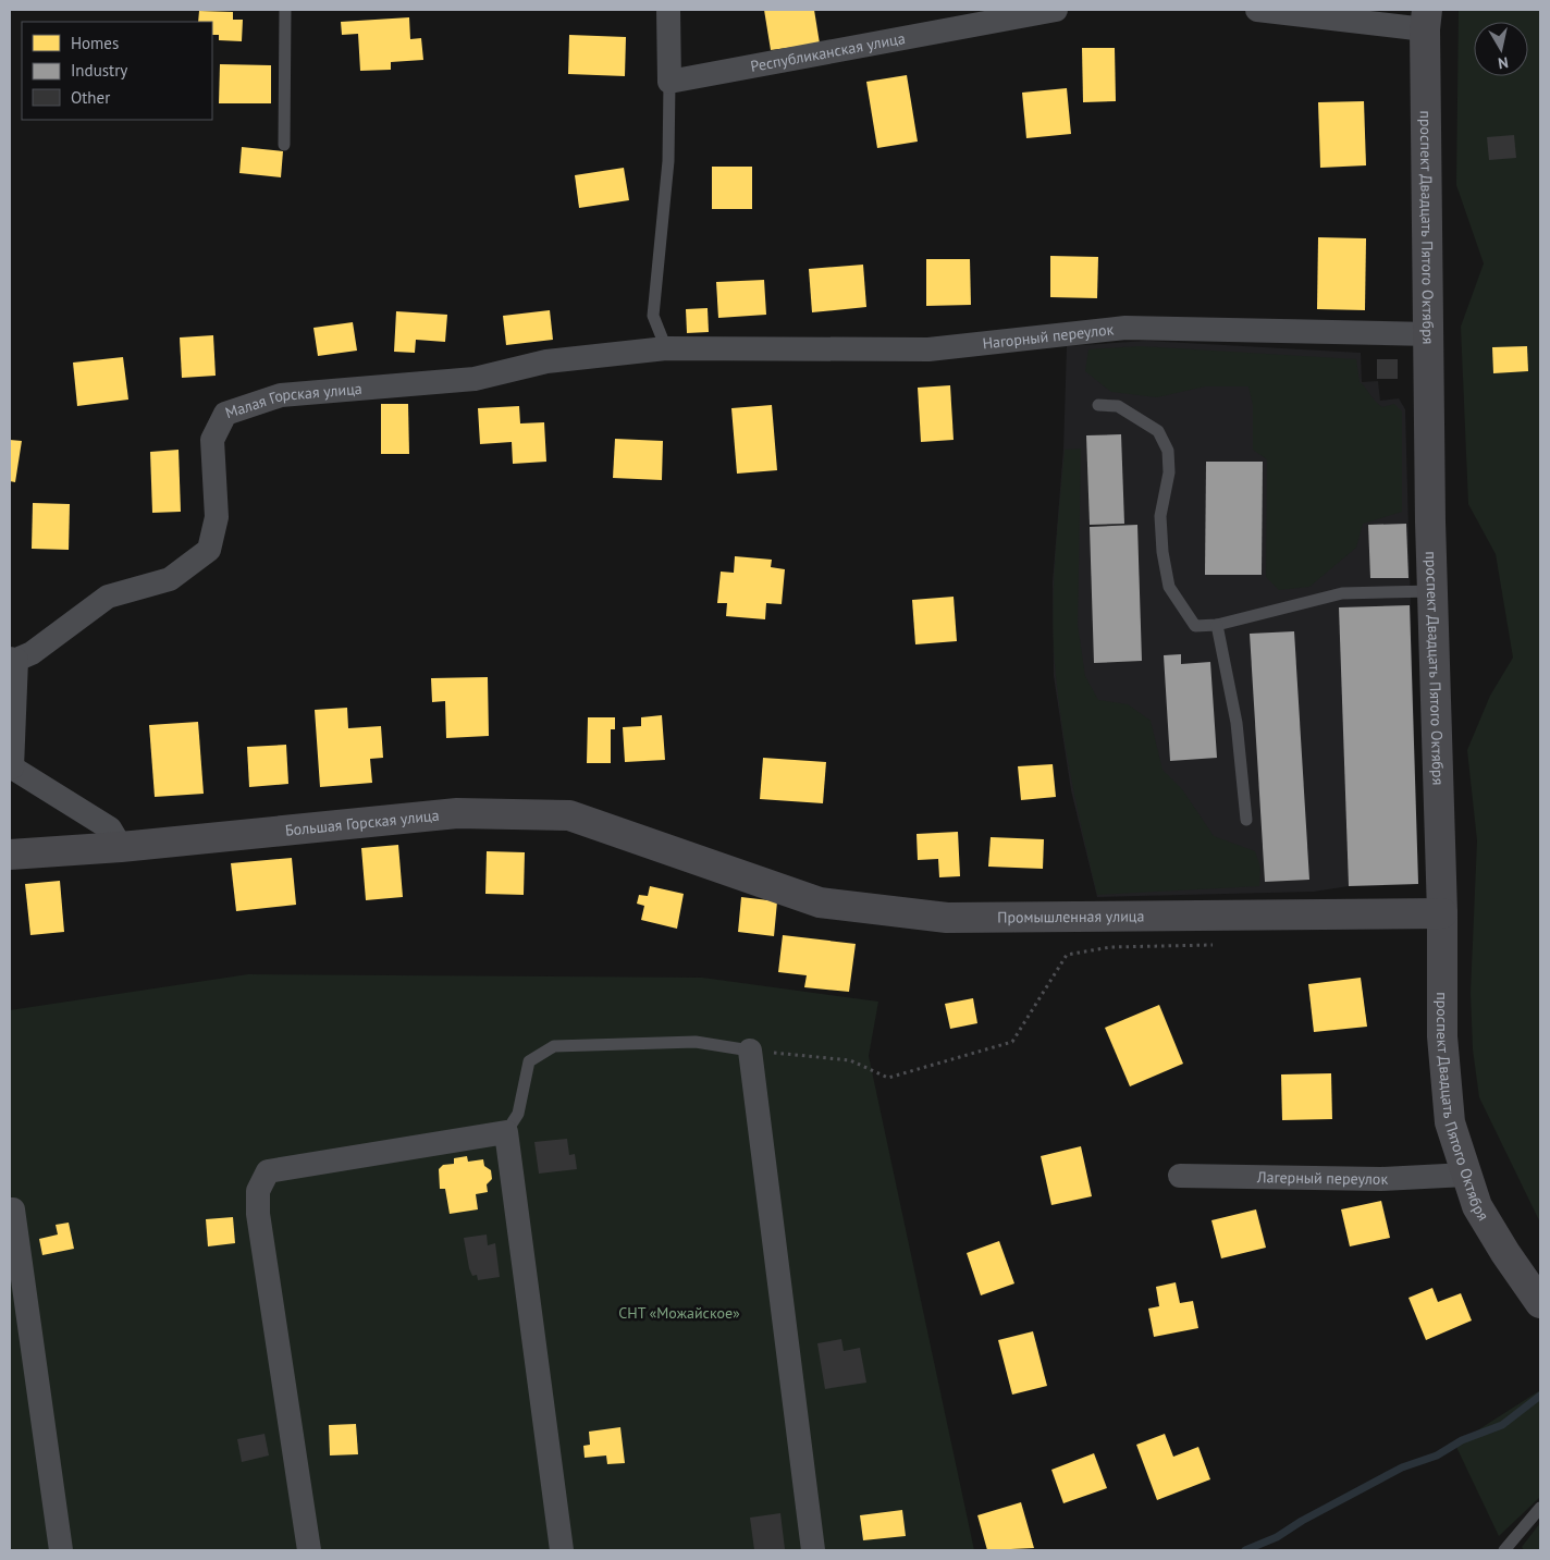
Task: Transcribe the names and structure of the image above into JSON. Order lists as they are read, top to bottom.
{
  "streets": {
    "street": [
      "Республиканская улица",
      "проспект Двадцать Пятого Октября",
      "Нагорный переулок",
      "Малая Горская улица",
      "Большая Горская улица",
      "Промышленная улица",
      "Лагерный переулок"
    ]
  },
  "crossings": [
    ["проспект Двадцать Пятого Октября", "Нагорный переулок"],
    ["проспект Двадцать Пятого Октября", "Промышленная улица"],
    ["проспект Двадцать Пятого Октября", "Лагерный переулок"],
    ["Нагорный переулок", "Малая Горская улица"],
    ["Большая Горская улица", "Промышленная улица"]
  ],
  "parks": ["СНТ «Можайское»"],
  "legend": ["Homes", "Industry", "Other"],
  "north": "bottom"
}
